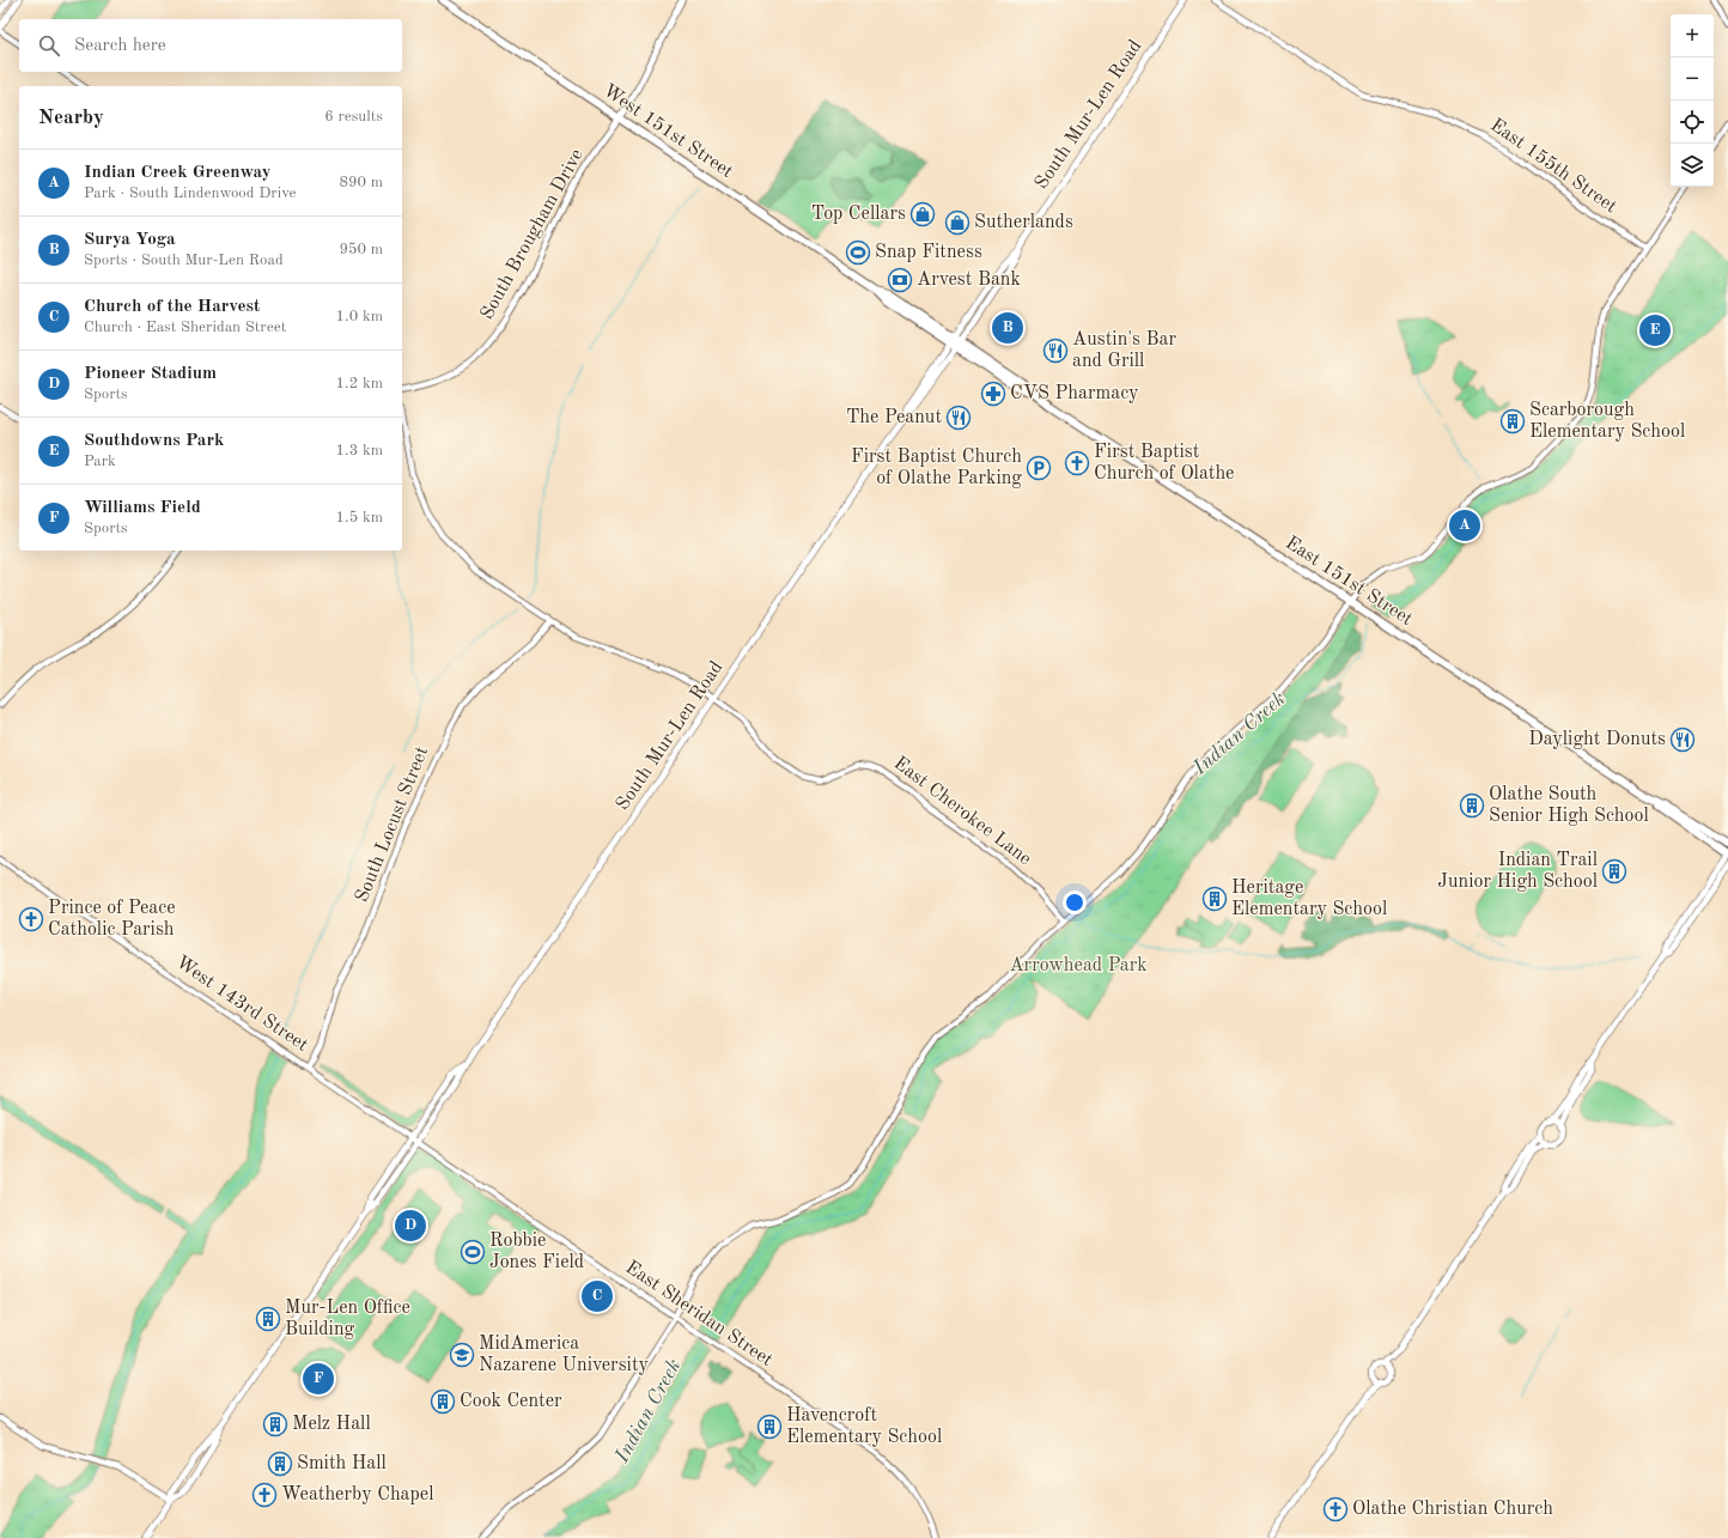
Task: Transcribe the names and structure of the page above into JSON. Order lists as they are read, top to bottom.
{
  "streets": {
    "main road": ["South Mur-Len Road", "West 151st Street", "East 151st Street"],
    "street": [
      "East 155th Street",
      "South Brougham Drive",
      "East Cherokee Lane",
      "South Locust Street",
      "West 143rd Street",
      "East Sheridan Street"
    ]
  },
  "crossings": [
    ["South Mur-Len Road", "West 151st Street"],
    ["South Mur-Len Road", "East 151st Street"],
    ["South Mur-Len Road", "East Cherokee Lane"],
    ["South Mur-Len Road", "West 143rd Street"],
    ["South Mur-Len Road", "East Sheridan Street"],
    ["West 151st Street", "South Brougham Drive"],
    ["West 151st Street", "East 151st Street"],
    ["East Cherokee Lane", "South Locust Street"],
    ["South Locust Street", "West 143rd Street"],
    ["West 143rd Street", "East Sheridan Street"]
  ],
  "water": ["Indian Creek"],
  "parks": ["Arrowhead Park"],
  "places": {
    "shop": ["Top Cellars", "Sutherlands"],
    "sports": ["Snap Fitness", "Robbie Jones Field"],
    "bank": ["Arvest Bank"],
    "restaurant": ["Austin's Bar and Grill", "The Peanut", "Daylight Donuts"],
    "pharmacy": ["CVS Pharmacy"],
    "building": [
      "Scarborough Elementary School",
      "Olathe South Senior High School",
      "Indian Trail Junior High School",
      "Heritage Elementary School",
      "Mur-Len Office Building",
      "Cook Center",
      "Melz Hall",
      "Havencroft Elementary School",
      "Smith Hall"
    ],
    "church": [
      "First Baptist Church of Olathe",
      "Prince of Peace Catholic Parish",
      "Weatherby Chapel",
      "Olathe Christian Church"
    ],
    "parking": ["First Baptist Church of Olathe Parking"],
    "school or university": ["MidAmerica Nazarene University"]
  },
  "page": {
    "map_buttons": ["+", "−"],
    "search": "Search here",
    "heading": ["Nearby", "6 results"],
    "list": [
      {
        "mark": "A",
        "name": "Indian Creek Greenway",
        "note": "Park · South Lindenwood Drive",
        "value": "890 m"
      },
      {
        "mark": "B",
        "name": "Surya Yoga",
        "note": "Sports · South Mur-Len Road",
        "value": "950 m"
      },
      {
        "mark": "C",
        "name": "Church of the Harvest",
        "note": "Church · East Sheridan Street",
        "value": "1.0 km"
      },
      {
        "mark": "D",
        "name": "Pioneer Stadium",
        "note": "Sports",
        "value": "1.2 km"
      },
      {
        "mark": "E",
        "name": "Southdowns Park",
        "note": "Park",
        "value": "1.3 km"
      },
      {
        "mark": "F",
        "name": "Williams Field",
        "note": "Sports",
        "value": "1.5 km"
      }
    ],
    "pins": [
      "B",
      "E",
      "A",
      "D",
      "C",
      "F"
    ]
  }
}
